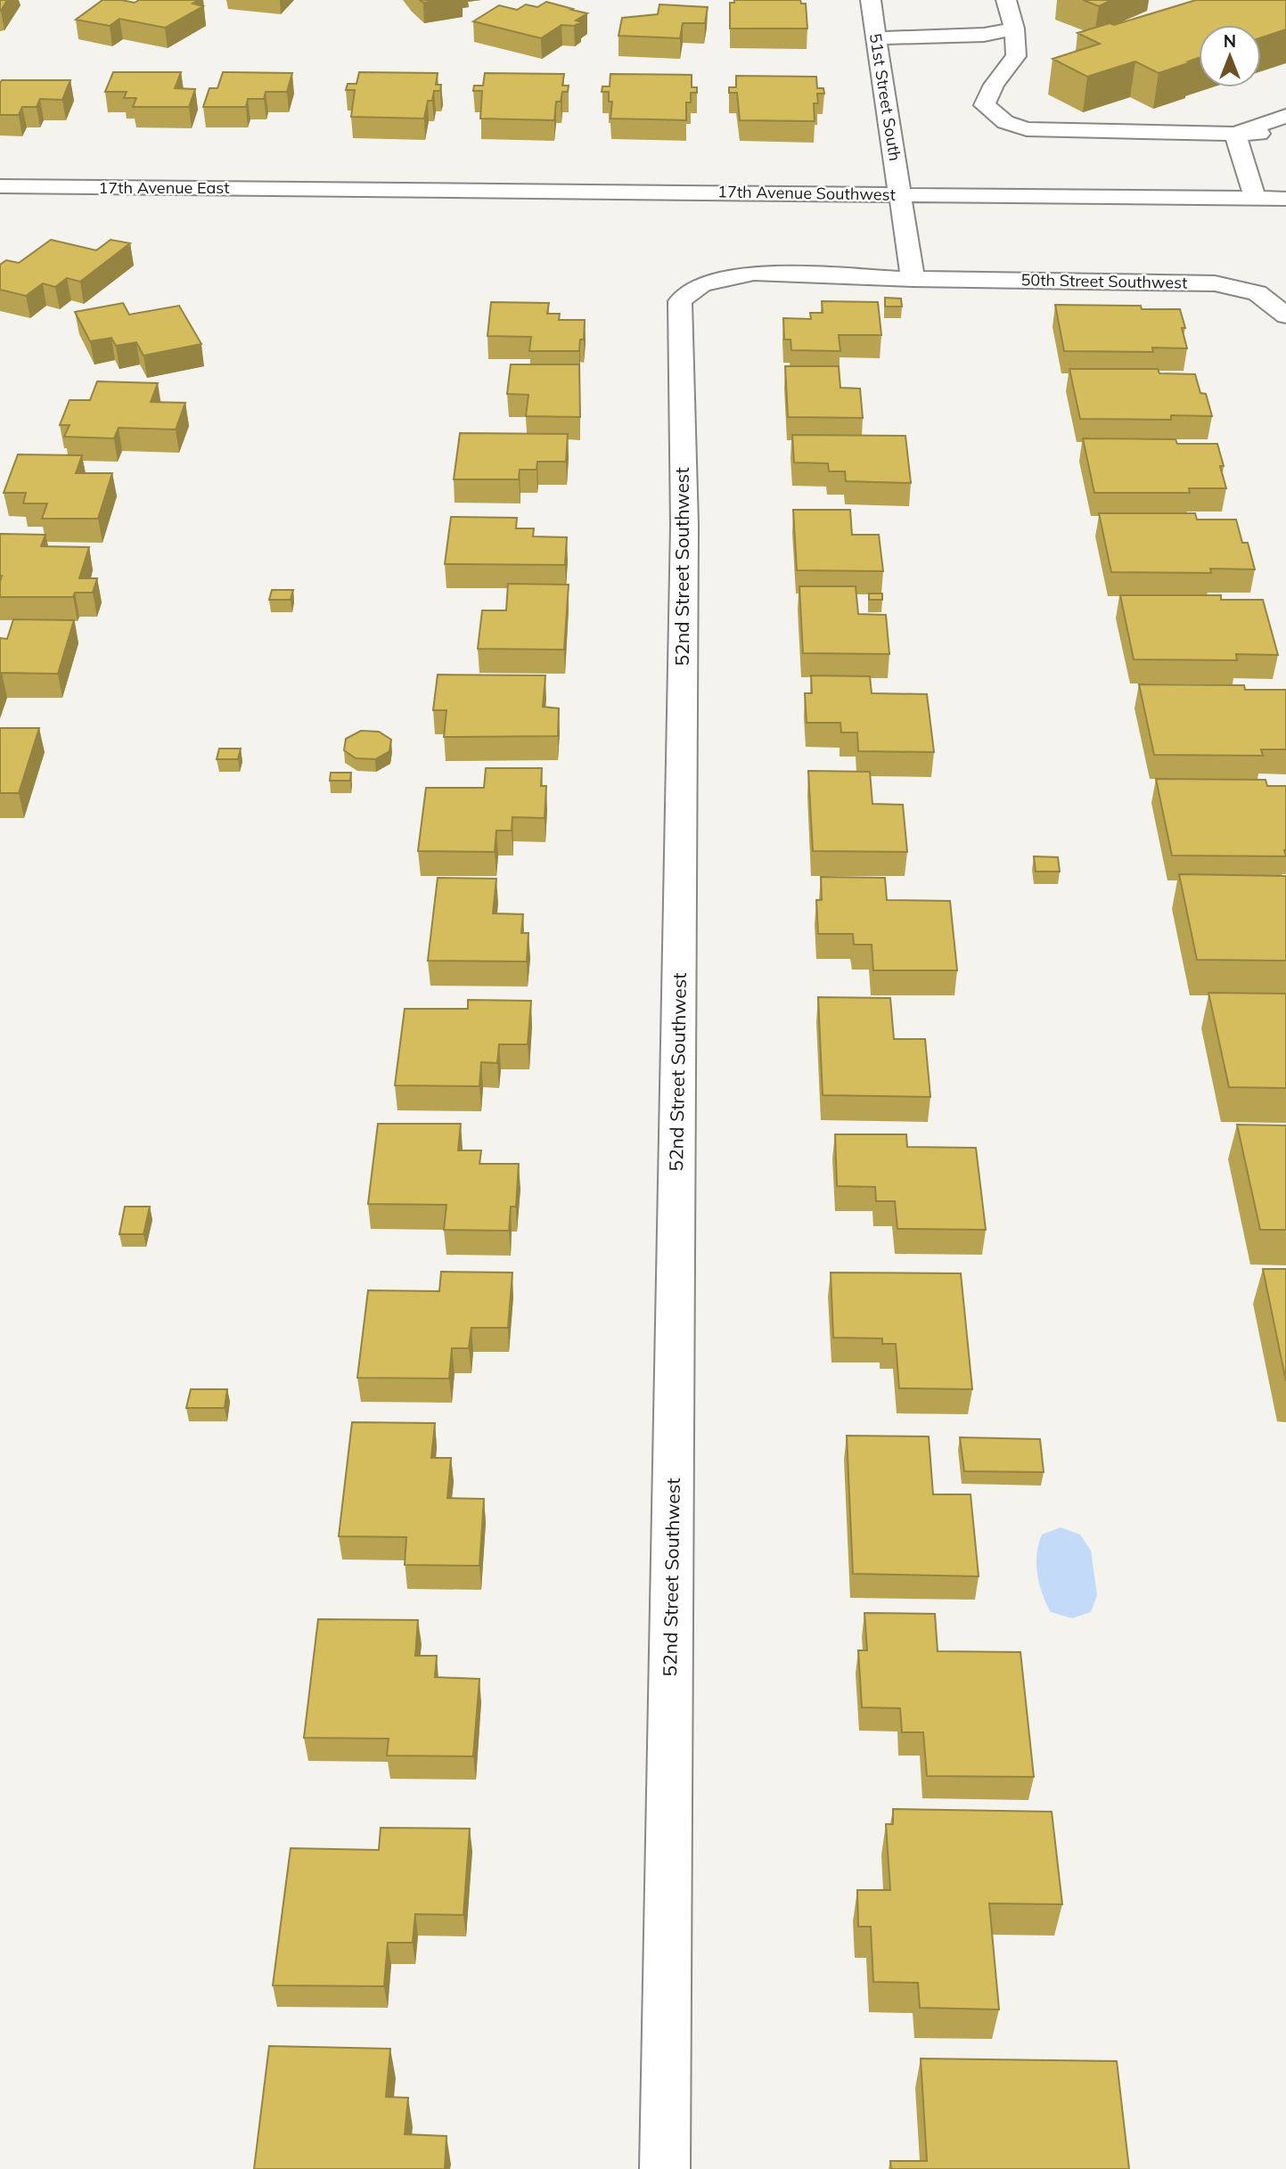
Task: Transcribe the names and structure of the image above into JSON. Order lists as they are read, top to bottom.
{
  "streets": {
    "street": [
      "51st Street South",
      "17th Avenue East",
      "17th Avenue Southwest",
      "50th Street Southwest",
      "52nd Street Southwest"
    ]
  },
  "crossings": [
    ["51st Street South", "17th Avenue Southwest"],
    ["17th Avenue East", "17th Avenue Southwest"],
    ["50th Street Southwest", "52nd Street Southwest"]
  ],
  "north": "top"
}
